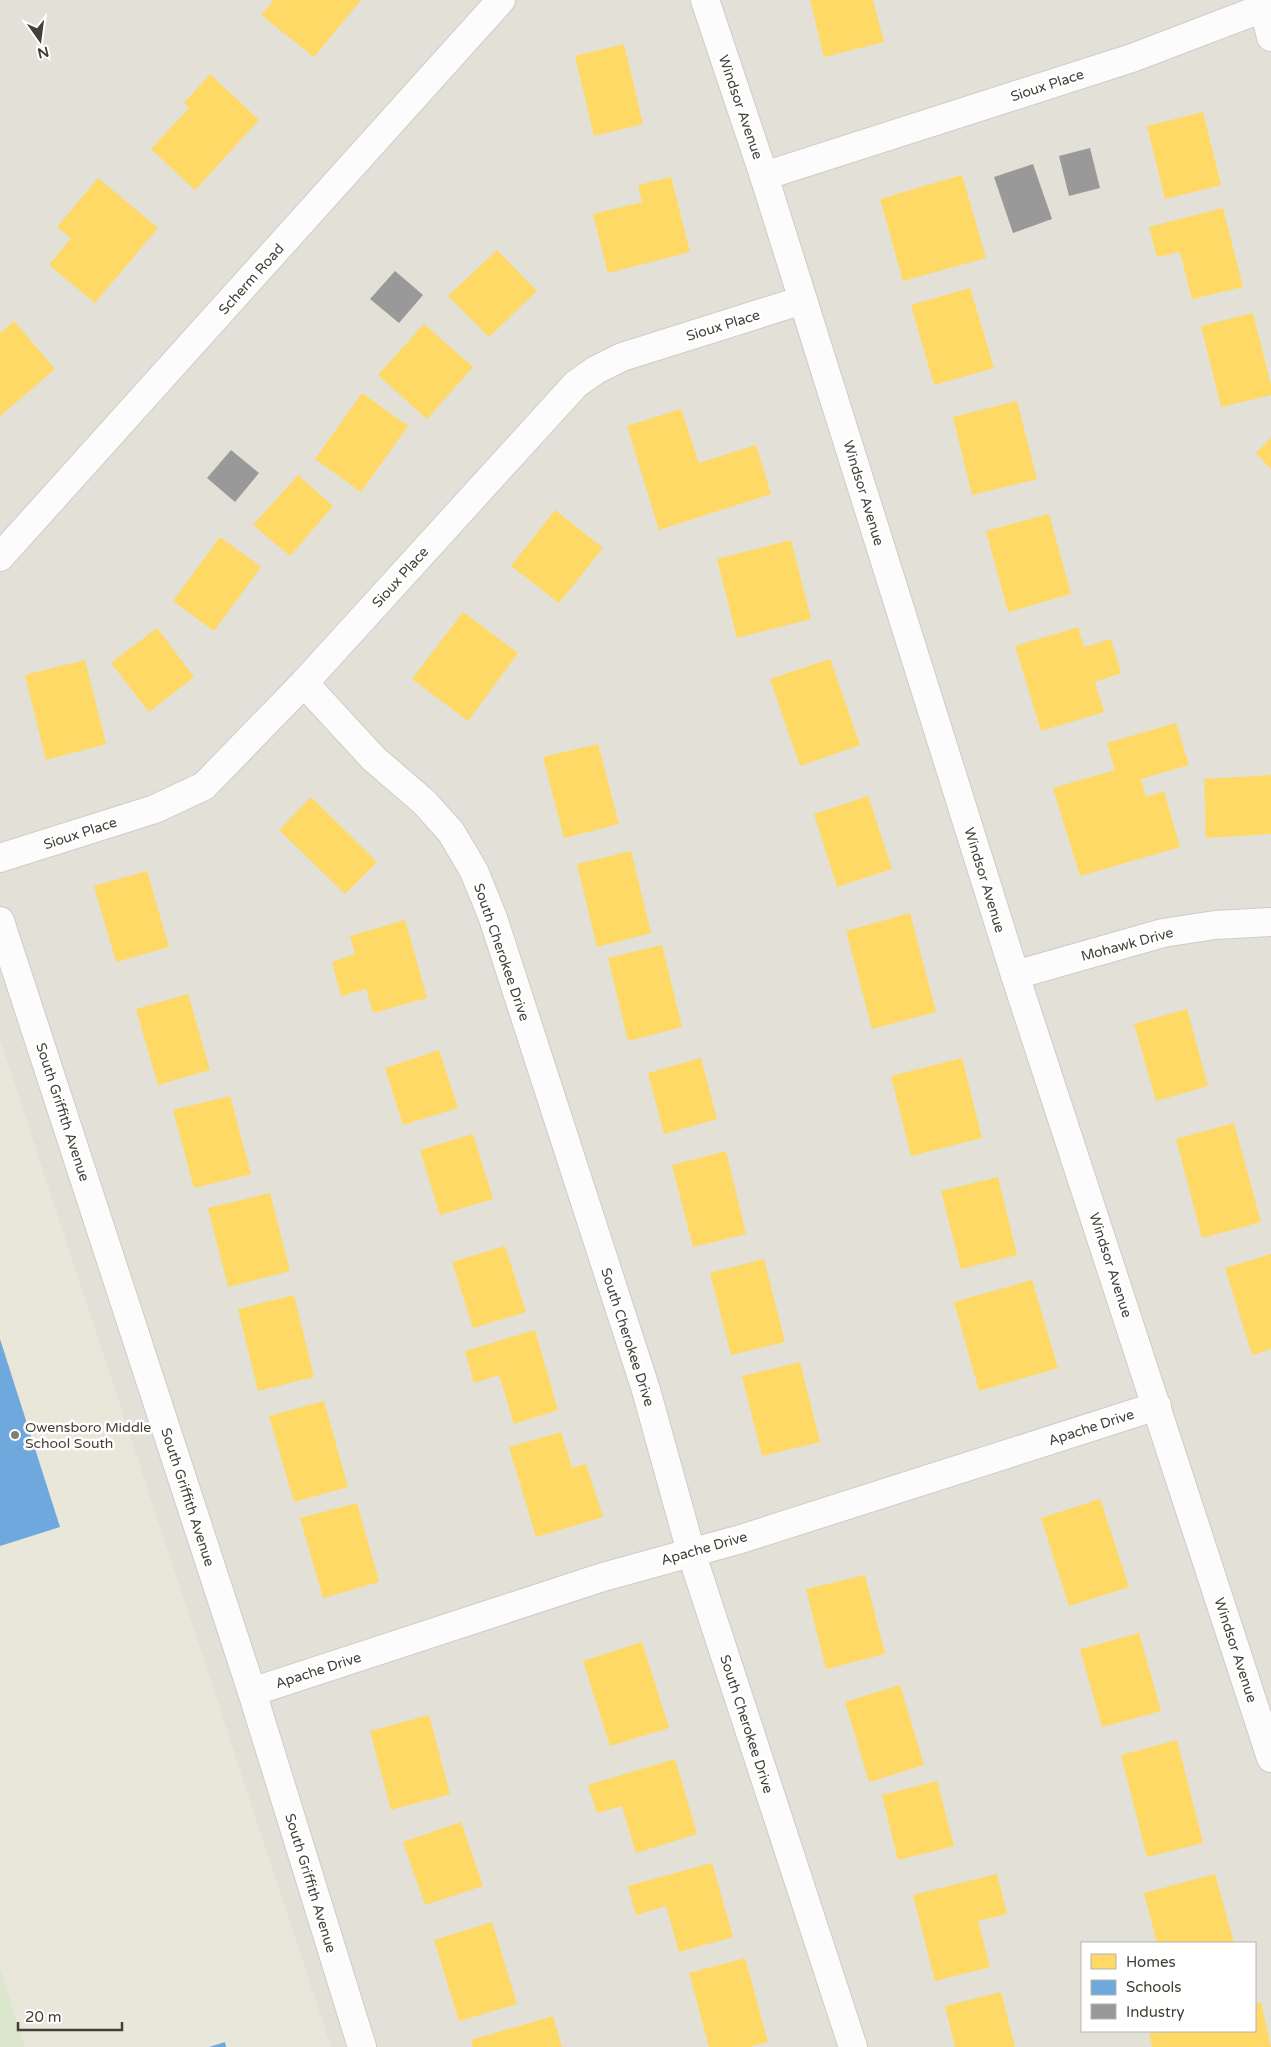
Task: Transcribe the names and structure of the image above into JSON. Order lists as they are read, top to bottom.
{
  "streets": {
    "street": [
      "Sioux Place",
      "Windsor Avenue",
      "Scherm Road",
      "Mohawk Drive",
      "South Cherokee Drive",
      "South Griffith Avenue",
      "Apache Drive"
    ]
  },
  "crossings": [
    ["Sioux Place", "Windsor Avenue"],
    ["Sioux Place", "South Cherokee Drive"],
    ["Windsor Avenue", "Mohawk Drive"],
    ["Windsor Avenue", "Apache Drive"],
    ["South Cherokee Drive", "Apache Drive"],
    ["South Griffith Avenue", "Apache Drive"]
  ],
  "places": ["Owensboro Middle School South"],
  "legend": ["Homes", "Schools", "Industry"],
  "scale_bar": "20 m",
  "north": "bottom"
}
